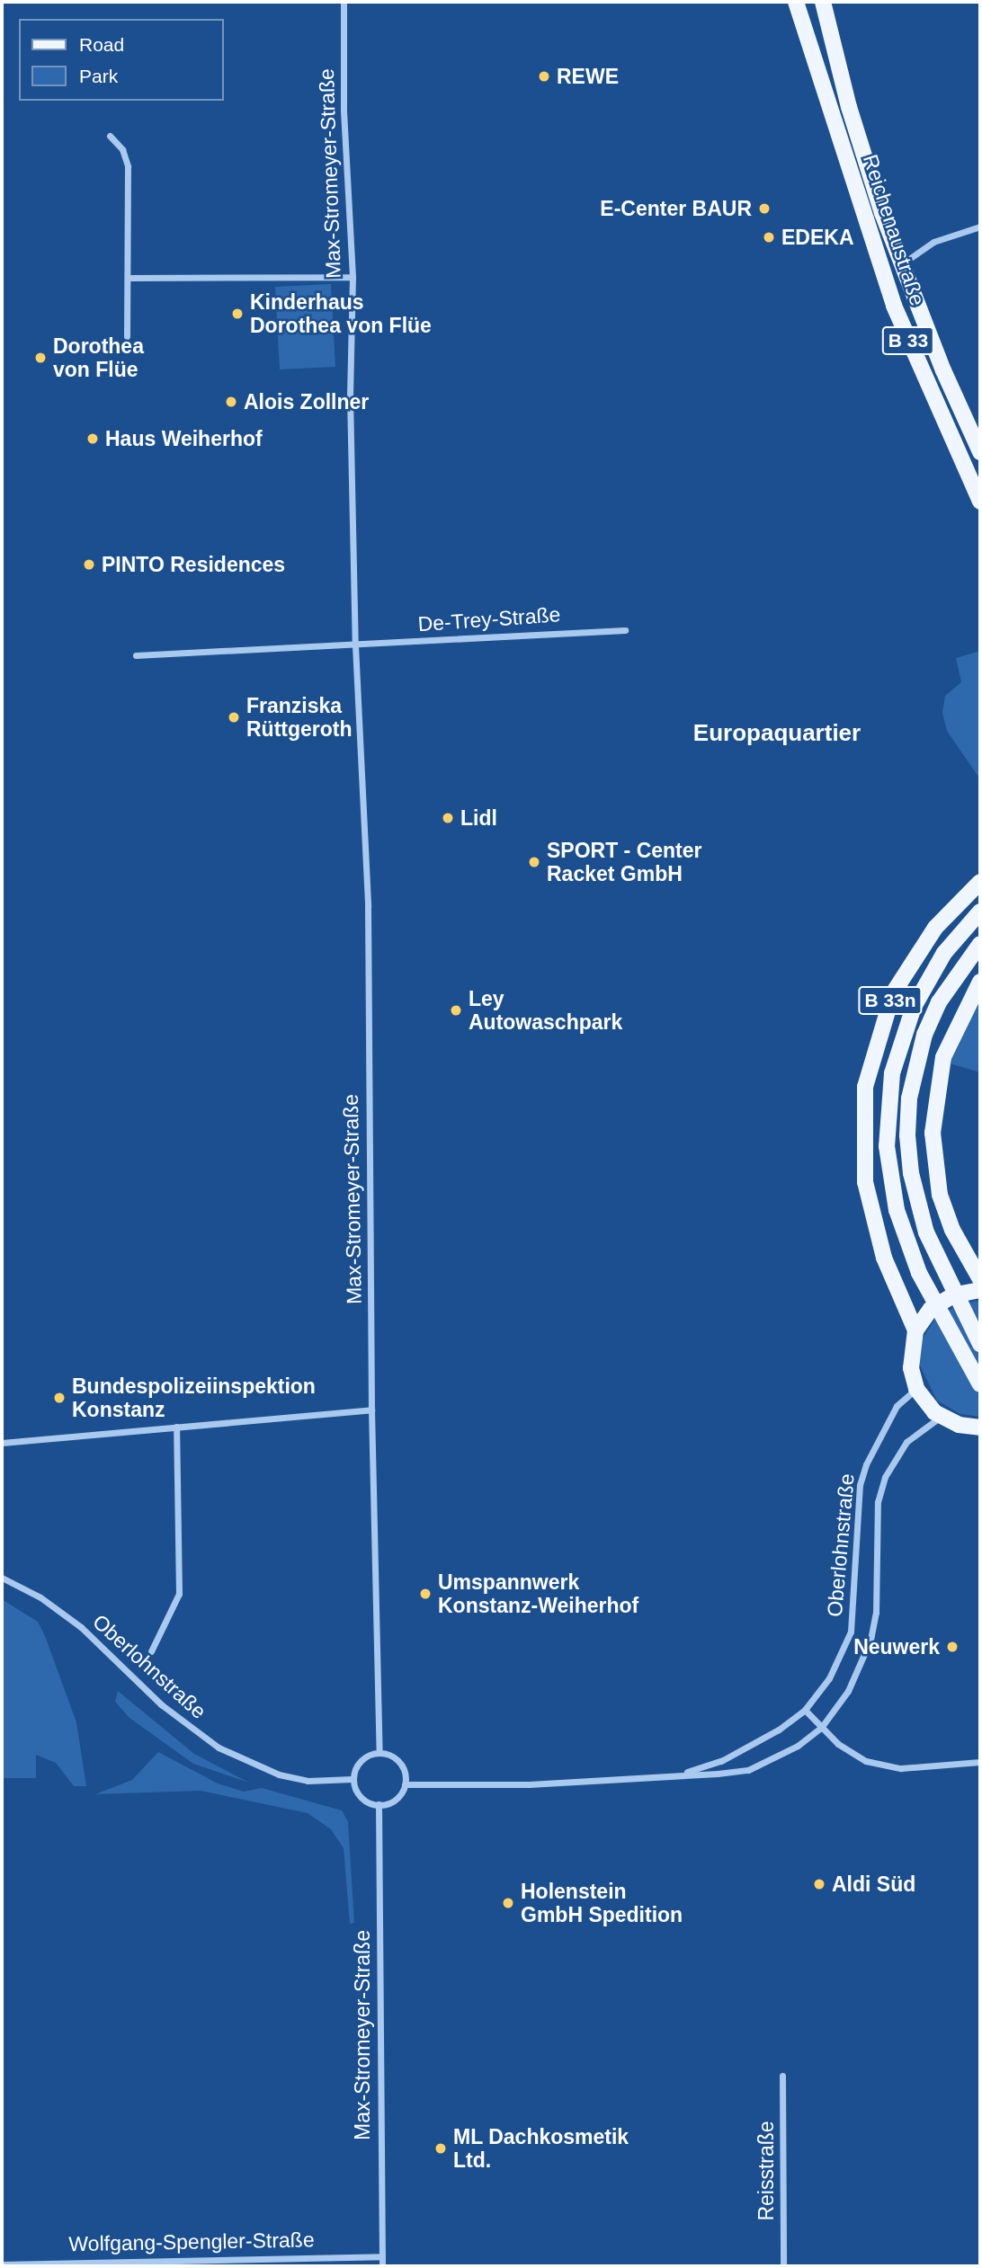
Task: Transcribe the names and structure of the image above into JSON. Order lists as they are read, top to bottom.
{
  "streets": {
    "main road": ["Reichenaustraße", "B 33", "B 33n"],
    "street": [
      "Max-Stromeyer-Straße",
      "De-Trey-Straße",
      "Oberlohnstraße",
      "Reisstraße",
      "Wolfgang-Spengler-Straße"
    ]
  },
  "crossings": [
    ["Max-Stromeyer-Straße", "De-Trey-Straße"],
    ["Max-Stromeyer-Straße", "Oberlohnstraße"],
    ["Max-Stromeyer-Straße", "Wolfgang-Spengler-Straße"]
  ],
  "districts": ["Europaquartier"],
  "places": [
    "REWE",
    "E-Center BAUR",
    "EDEKA",
    "Kinderhaus Dorothea von Flüe",
    "Dorothea von Flüe",
    "Alois Zollner",
    "Haus Weiherhof",
    "PINTO Residences",
    "Franziska Rüttgeroth",
    "Lidl",
    "SPORT - Center Racket GmbH",
    "Ley Autowaschpark",
    "Bundespolizeiinspektion Konstanz",
    "Umspannwerk Konstanz-Weiherhof",
    "Neuwerk",
    "Aldi Süd",
    "Holenstein GmbH Spedition",
    "ML Dachkosmetik Ltd."
  ],
  "legend": ["Road", "Park"]
}
